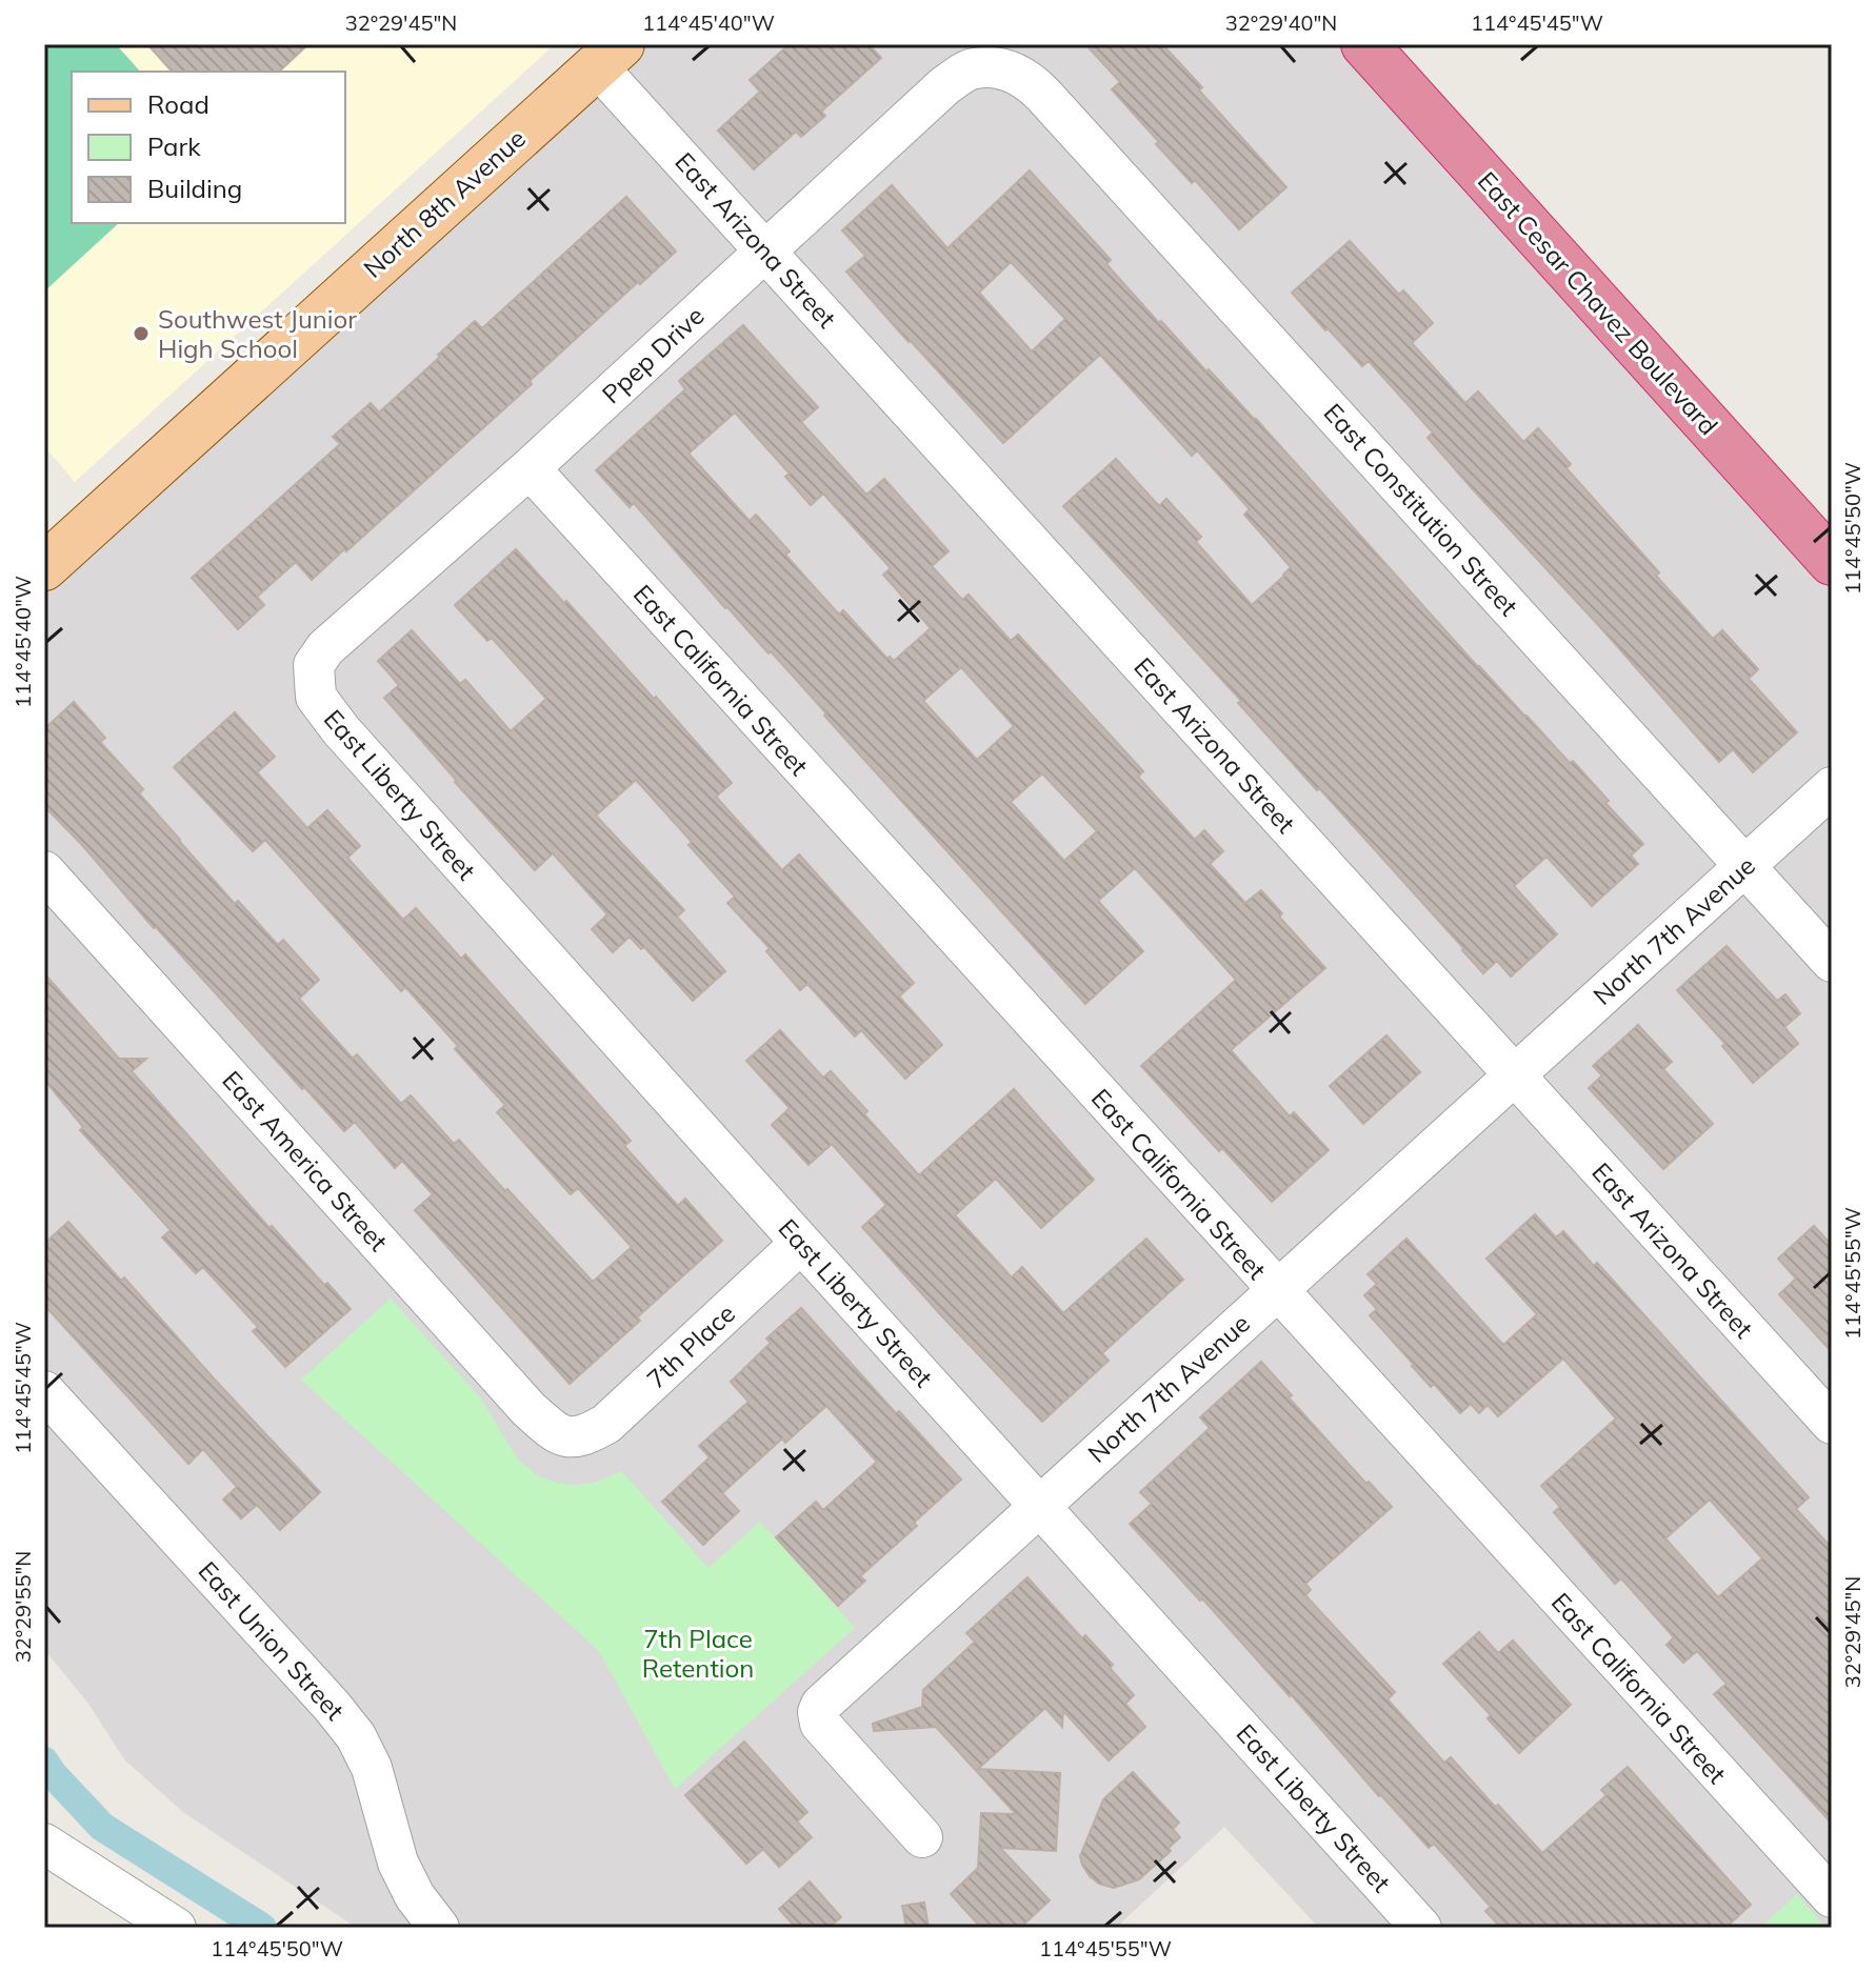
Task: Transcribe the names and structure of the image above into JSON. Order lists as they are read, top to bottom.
{
  "streets": {
    "highway": ["East Cesar Chavez Boulevard"],
    "main road": ["North 8th Avenue"],
    "street": [
      "East Arizona Street",
      "Ppep Drive",
      "East Constitution Street",
      "East California Street",
      "East Liberty Street",
      "North 7th Avenue",
      "East America Street",
      "7th Place",
      "East Union Street"
    ]
  },
  "crossings": [
    ["North 8th Avenue", "East Arizona Street"],
    ["East Arizona Street", "Ppep Drive"],
    ["East Arizona Street", "North 7th Avenue"],
    ["Ppep Drive", "East Constitution Street"],
    ["Ppep Drive", "East California Street"],
    ["Ppep Drive", "East Liberty Street"],
    ["East Constitution Street", "North 7th Avenue"],
    ["East California Street", "North 7th Avenue"],
    ["East Liberty Street", "North 7th Avenue"],
    ["East Liberty Street", "7th Place"],
    ["East America Street", "7th Place"]
  ],
  "parks": ["7th Place Retention"],
  "places": ["Southwest Junior High School"],
  "legend": ["Road", "Park", "Building"],
  "coordinates": [
    "32°29'45\"N",
    "114°45'40\"W",
    "32°29'40\"N",
    "114°45'45\"W",
    "114°45'50\"W",
    "114°45'55\"W",
    "32°29'55\"N"
  ]
}
